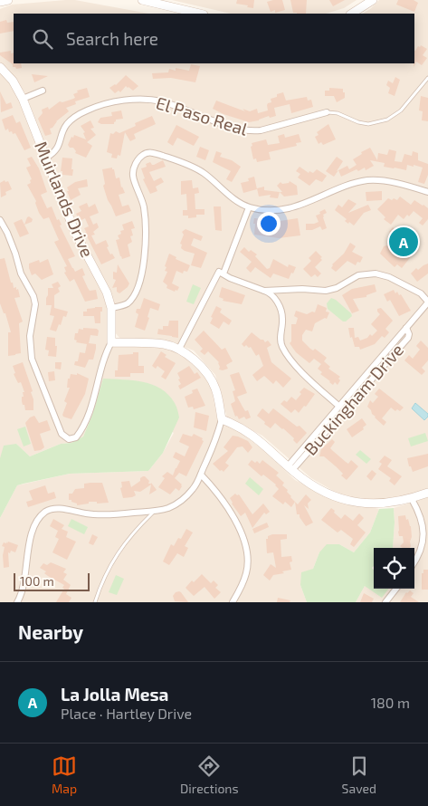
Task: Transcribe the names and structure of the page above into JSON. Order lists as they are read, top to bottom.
{
  "streets": {
    "street": ["El Paso Real", "Muirlands Drive", "Buckingham Drive"]
  },
  "crossings": [
    ["El Paso Real", "Muirlands Drive"]
  ],
  "scale_bar": "100 m",
  "page": {
    "search": "Search here",
    "pins": "A",
    "scale": "100 m",
    "heading": "Nearby",
    "list": [
      {
        "mark": "A",
        "name": "La Jolla Mesa",
        "note": "Place · Hartley Drive",
        "value": "180 m"
      }
    ],
    "nav": ["Map", "Directions", "Saved"]
  }
}
